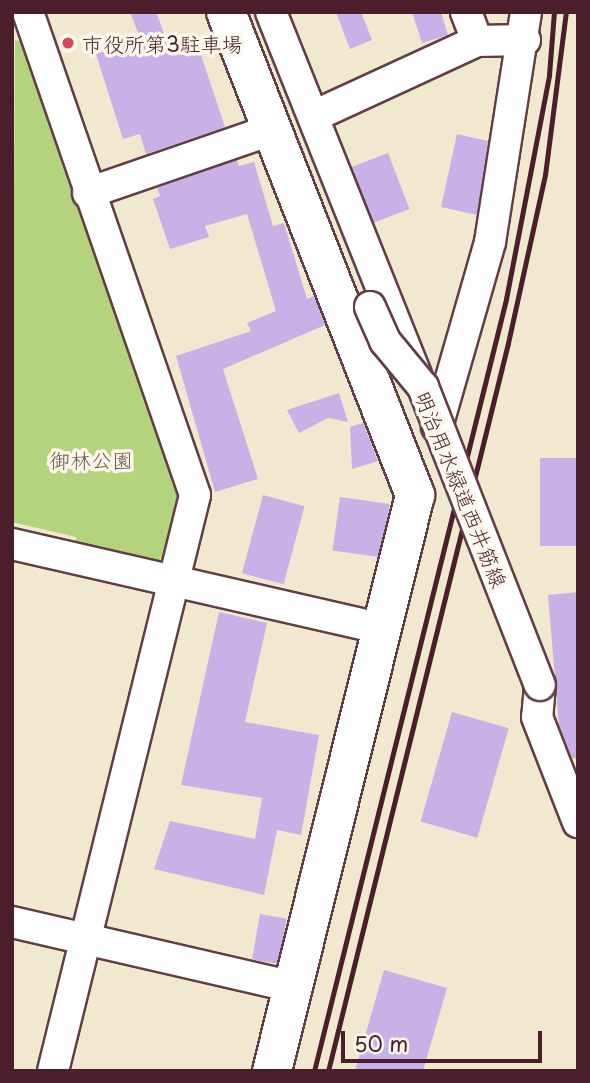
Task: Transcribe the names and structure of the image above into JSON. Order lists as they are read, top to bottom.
{
  "streets": {
    "street": ["明治用水緑道西井筋線"]
  },
  "parks": ["御林公園"],
  "places": ["市役所第3駐車場"],
  "scale_bar": "50 m"
}
